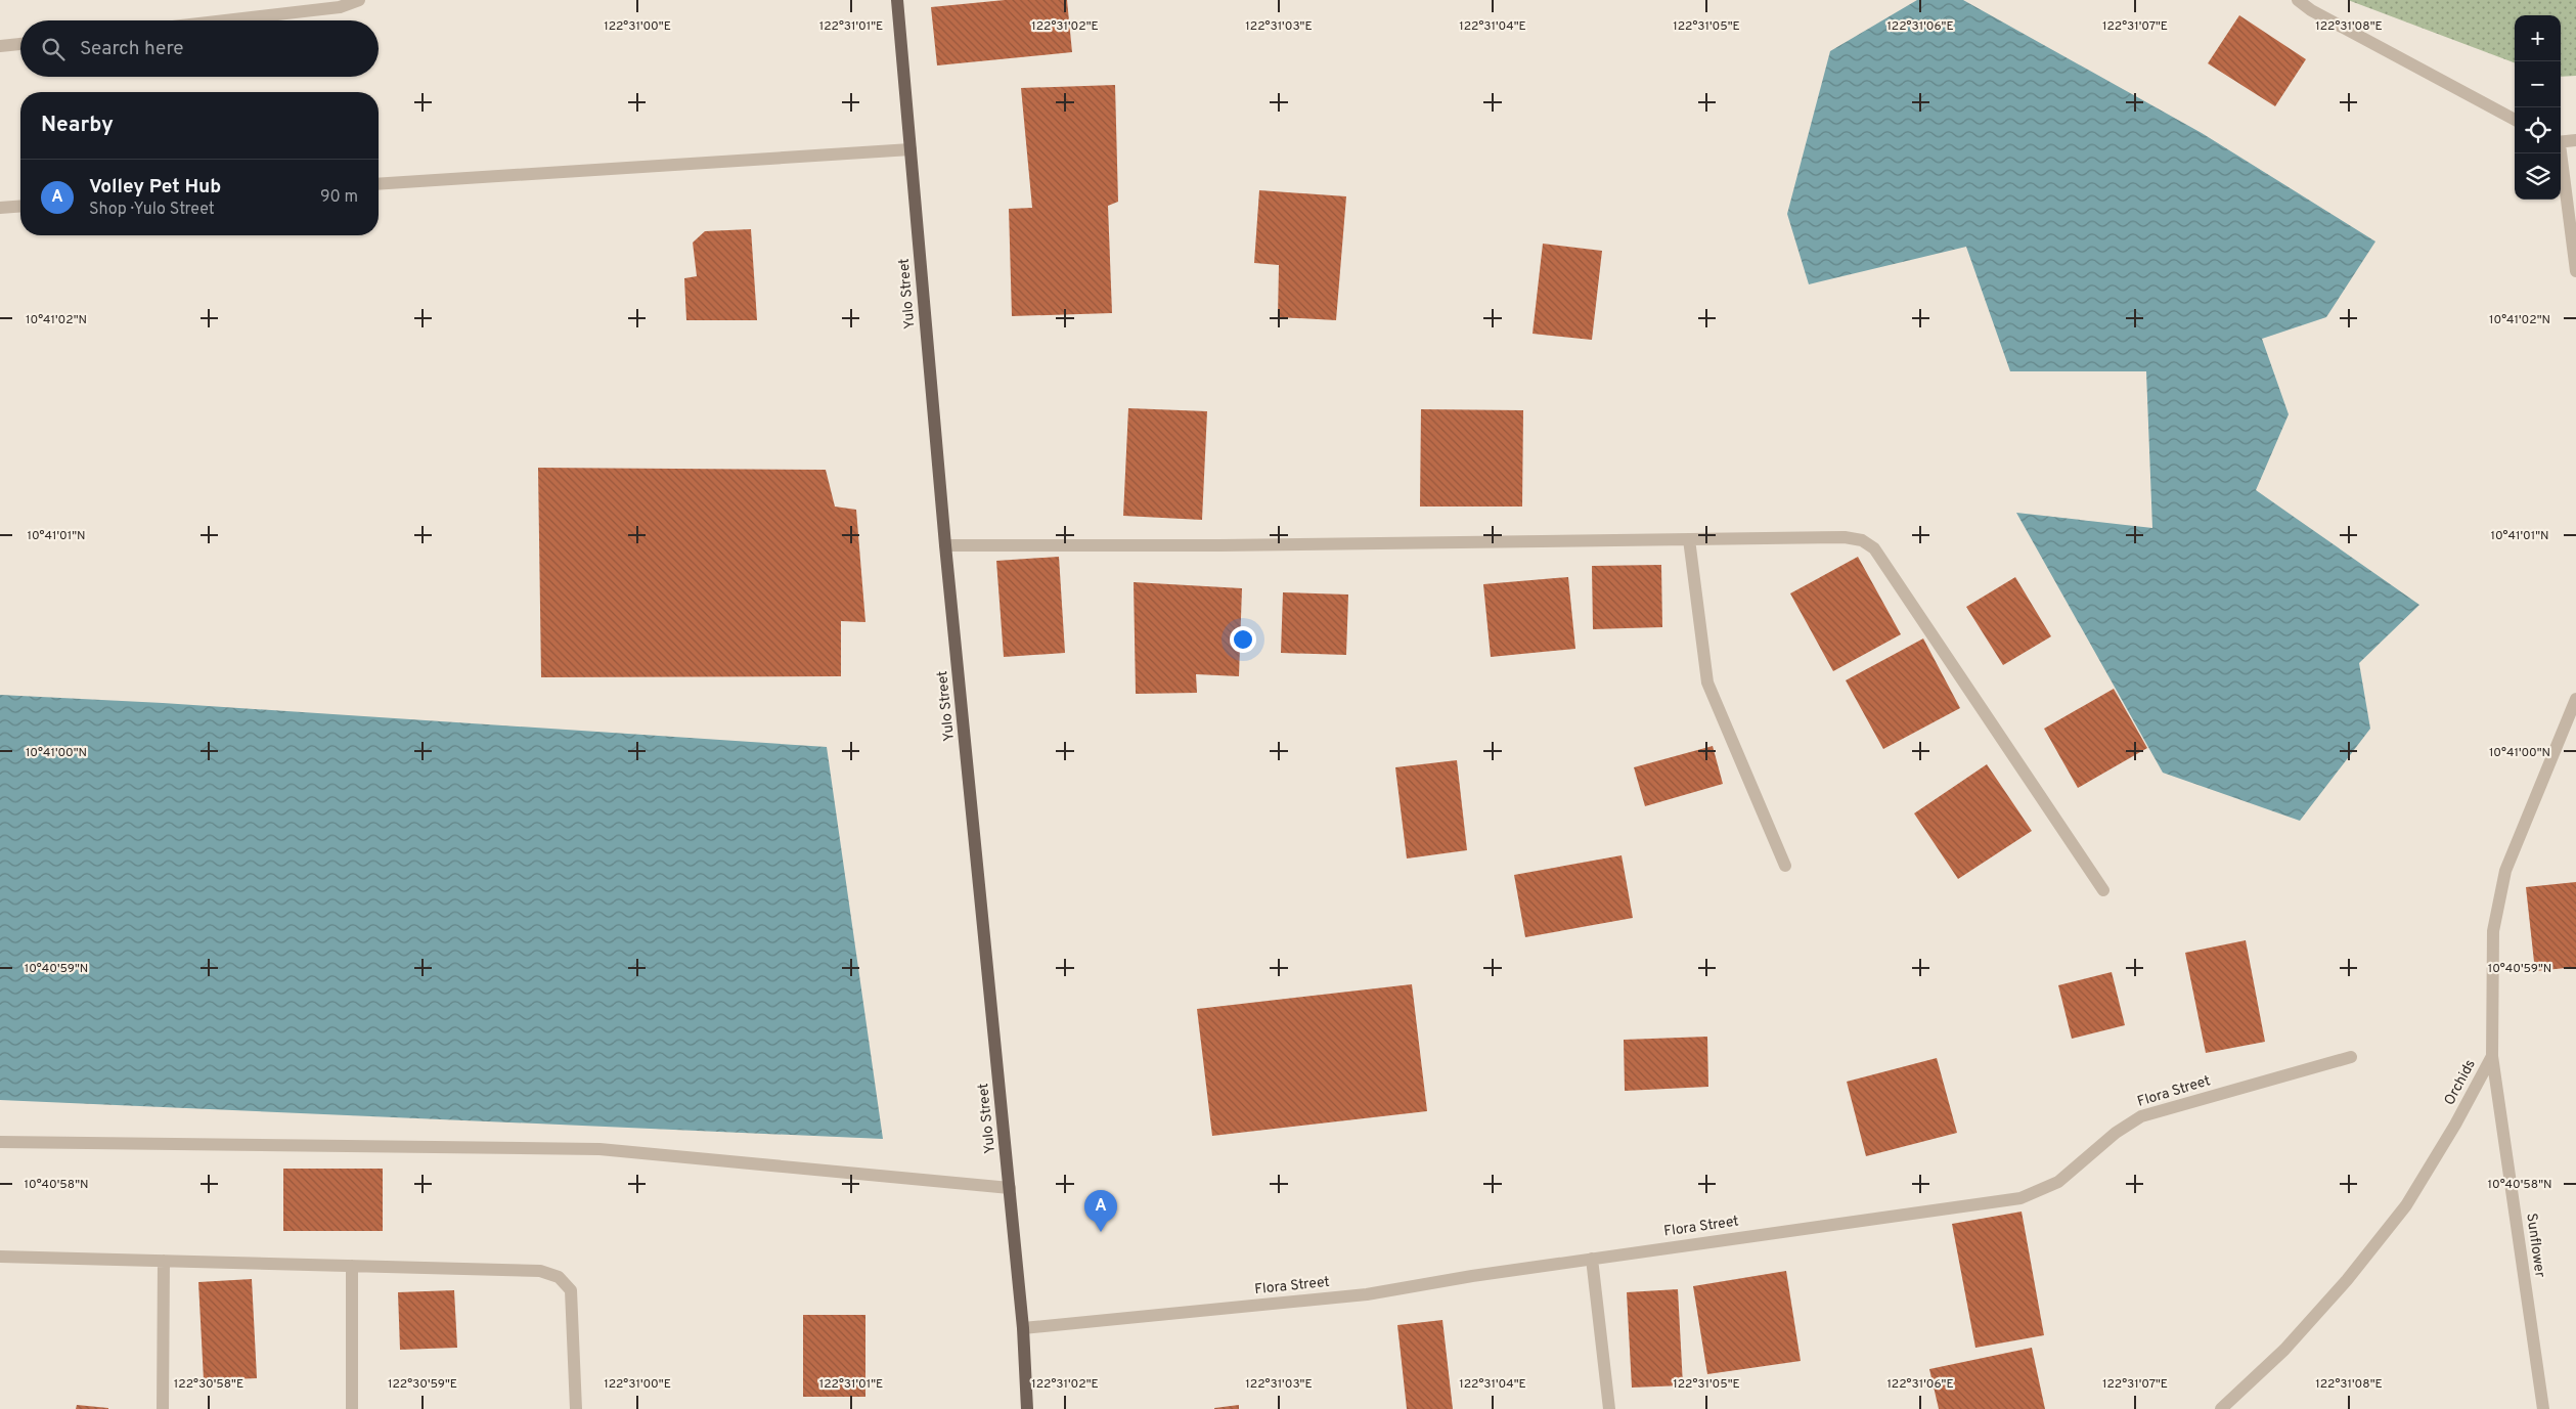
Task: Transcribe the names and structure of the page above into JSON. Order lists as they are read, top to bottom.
{
  "streets": {
    "main road": ["Yulo Street"],
    "street": ["Orchids", "Flora Street", "Sunflower"]
  },
  "crossings": [
    ["Yulo Street", "Flora Street"],
    ["Orchids", "Sunflower"]
  ],
  "page": {
    "map_buttons": ["+", "−"],
    "search": "Search here",
    "heading": "Nearby",
    "list": [
      {
        "mark": "A",
        "name": "Volley Pet Hub",
        "note": "Shop · Yulo Street",
        "value": "90 m"
      }
    ],
    "pins": "A"
  },
  "coordinates": [
    "122°31'00\"E",
    "122°31'01\"E",
    "122°31'02\"E",
    "122°31'03\"E",
    "122°31'04\"E",
    "122°31'05\"E",
    "122°31'06\"E",
    "122°31'07\"E",
    "122°31'08\"E",
    "10°41'02\"N",
    "10°41'01\"N",
    "10°41'00\"N",
    "10°40'59\"N",
    "10°40'58\"N",
    "122°30'58\"E",
    "122°30'59\"E"
  ]
}
